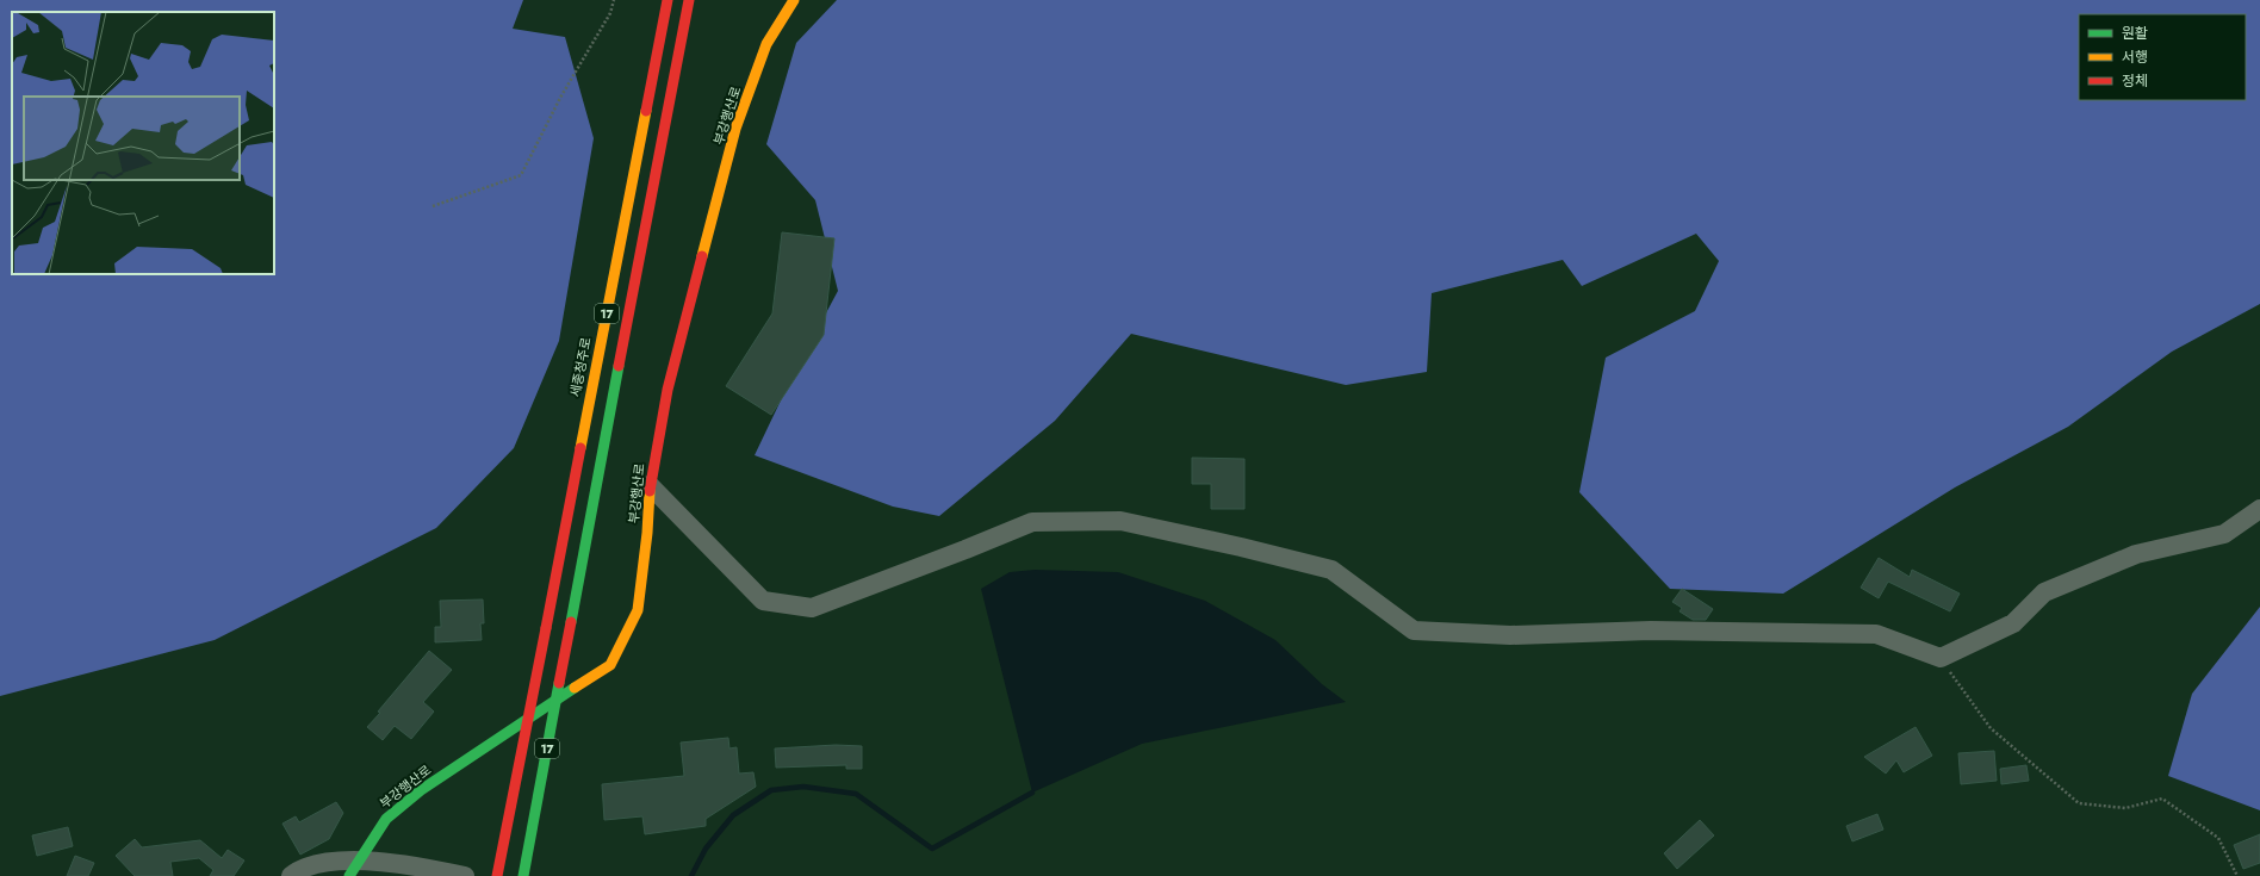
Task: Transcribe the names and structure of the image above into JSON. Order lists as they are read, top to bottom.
{
  "streets": {
    "main road": ["부강행산로", "17", "세종청주로"]
  },
  "legend": ["원활", "서행", "정체"]
}
